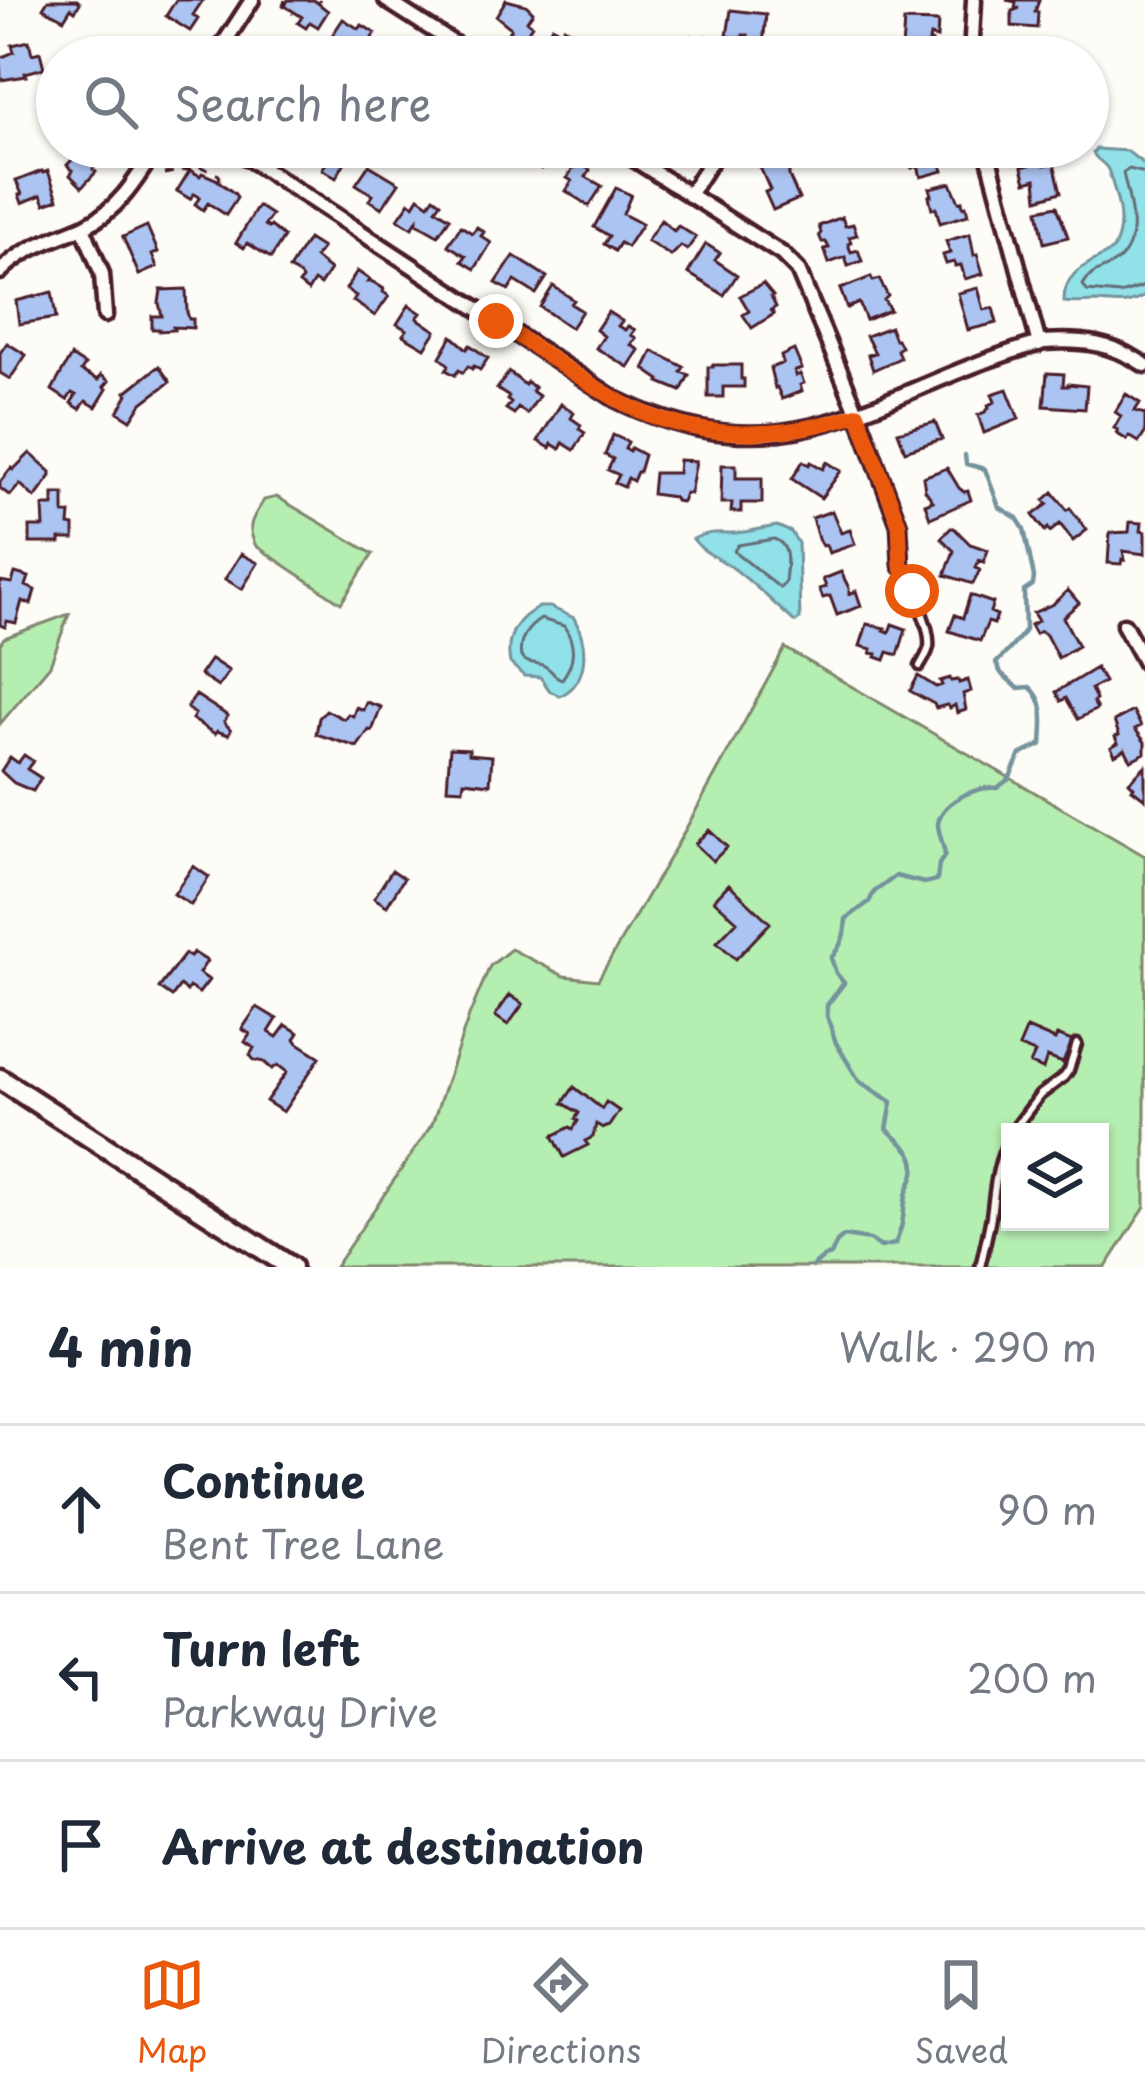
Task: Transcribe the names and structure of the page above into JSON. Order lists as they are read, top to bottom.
{
  "page": {
    "search": "Search here",
    "heading": ["4 min", "Walk · 290 m"],
    "list": [
      ["Continue", "Bent Tree Lane", "90 m"],
      ["Turn left", "Parkway Drive", "200 m"],
      "Arrive at destination"
    ],
    "nav": ["Map", "Directions", "Saved"]
  }
}
